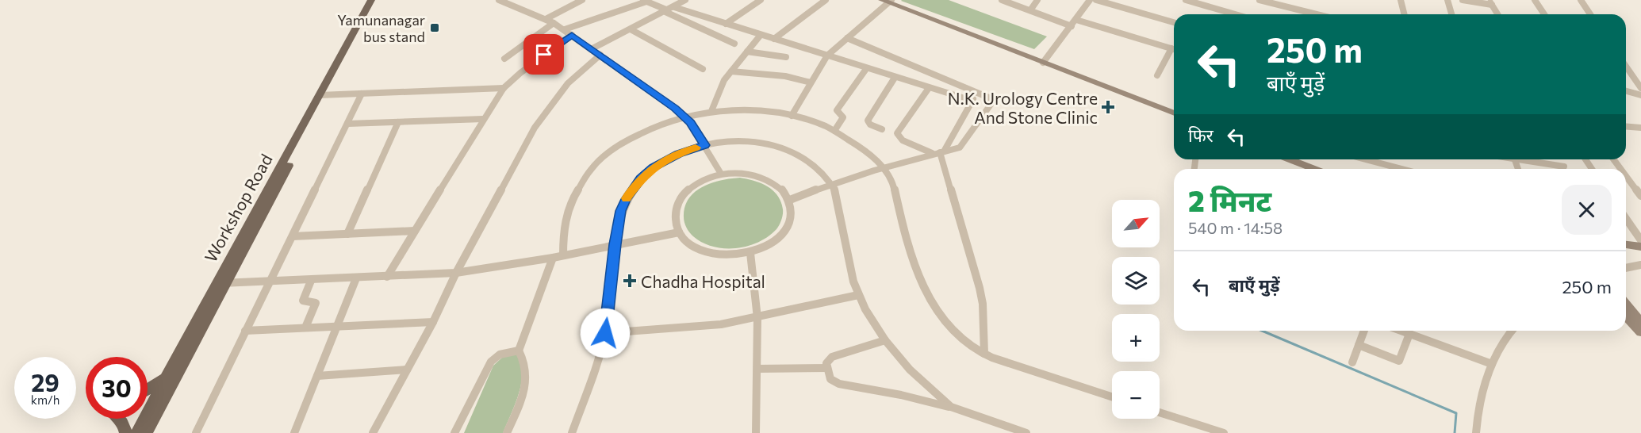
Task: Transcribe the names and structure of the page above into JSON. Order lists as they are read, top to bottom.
{
  "streets": {
    "main road": ["Workshop Road"]
  },
  "places": {
    "transit": ["Yamunanagar bus stand"],
    "health": ["N.K. Urology Centre And Stone Clinic", "Chadha Hospital"]
  },
  "north": "top right",
  "page": {
    "turn": ["250 m", "बाएँ मुड़ें"],
    "then": "फिर",
    "heading": ["2 मिनट", "540 m · 14:58"],
    "map_buttons": ["+", "−"],
    "list": [
      {
        "name": "बाएँ मुड़ें",
        "value": "250 m"
      }
    ],
    "speed": "29 km/h",
    "limit": "30"
  }
}
